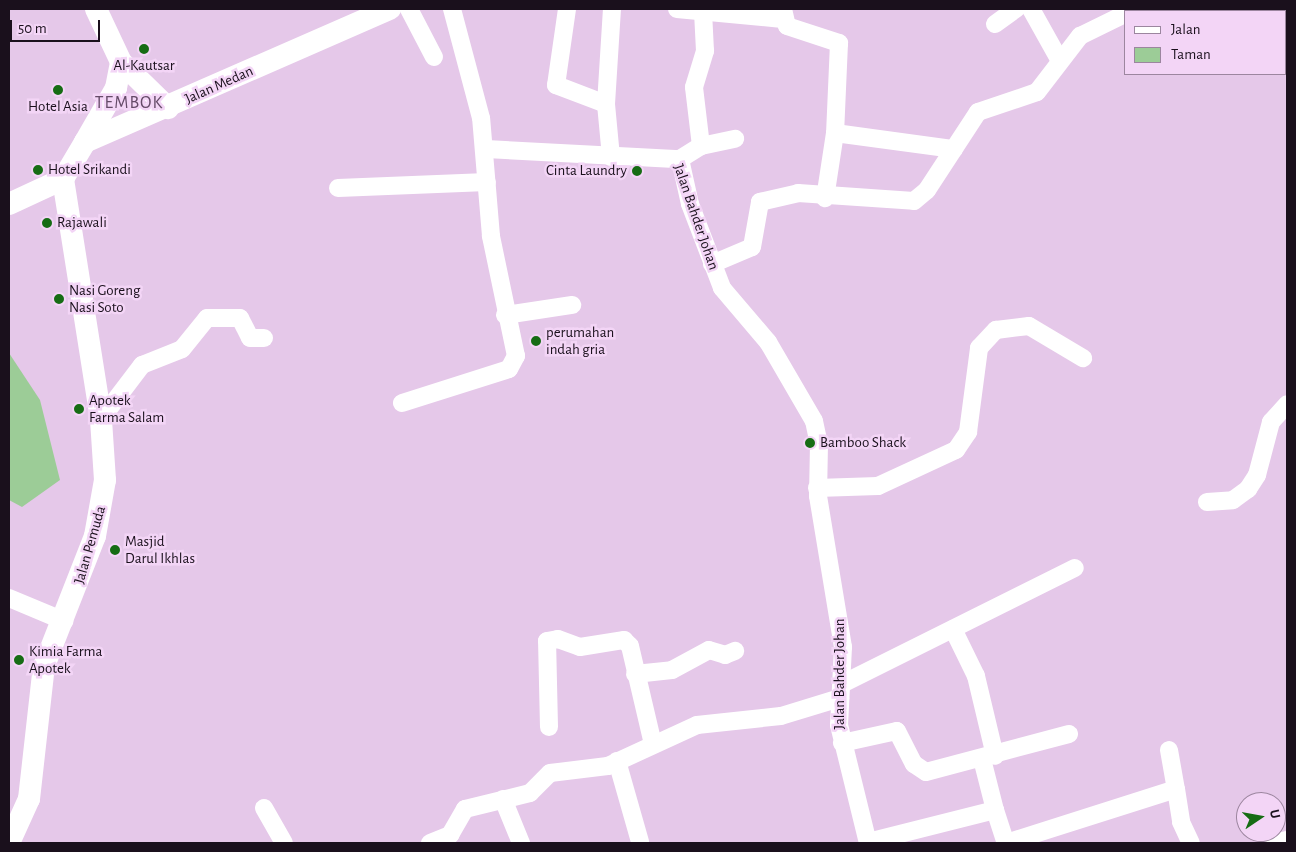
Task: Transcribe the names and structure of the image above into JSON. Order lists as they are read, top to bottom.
{
  "streets": {
    "main road": ["Jalan Medan", "Jalan Pemuda"],
    "street": ["Jalan Bahder Johan"]
  },
  "districts": ["TEMBOK"],
  "places": [
    "Al-Kautsar",
    "Hotel Asia",
    "Hotel Srikandi",
    "Cinta Laundry",
    "Rajawali",
    "Nasi Goreng Nasi Soto",
    "perumahan indah gria",
    "Apotek Farma Salam",
    "Bamboo Shack",
    "Masjid Darul Ikhlas",
    "Kimia Farma Apotek"
  ],
  "legend": ["Jalan", "Taman"],
  "scale_bar": "50 m",
  "north": "right"
}
